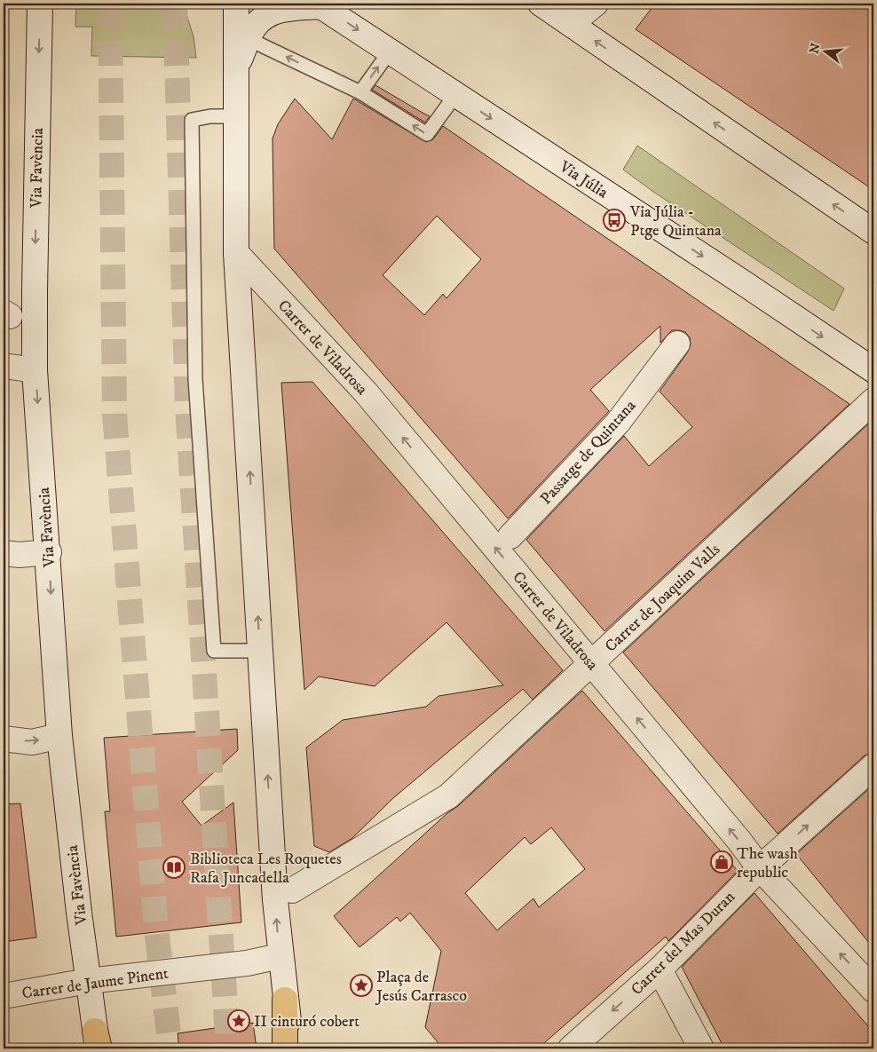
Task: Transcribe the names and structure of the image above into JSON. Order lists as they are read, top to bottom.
{
  "streets": {
    "street": [
      "Via Favència",
      "Via Júlia",
      "Carrer de Viladrosa",
      "Passatge de Quintana",
      "Carrer de Joaquim Valls",
      "Carrer del Mas Duran",
      "Carrer de Jaume Pinent"
    ]
  },
  "crossings": [
    ["Via Favència", "Carrer de Jaume Pinent"],
    ["Carrer de Viladrosa", "Carrer de Joaquim Valls"],
    ["Carrer de Viladrosa", "Carrer del Mas Duran"]
  ],
  "one_way": ["Carrer de Viladrosa"],
  "places": {
    "bus stop": ["Via Júlia - Ptge Quintana"],
    "shop": ["The wash republic"],
    "library": ["Biblioteca Les Roquetes Rafa Juncadella"],
    "place": ["Plaça de Jesús Carrasco", "II cinturó cobert"]
  },
  "north": "left"
}
